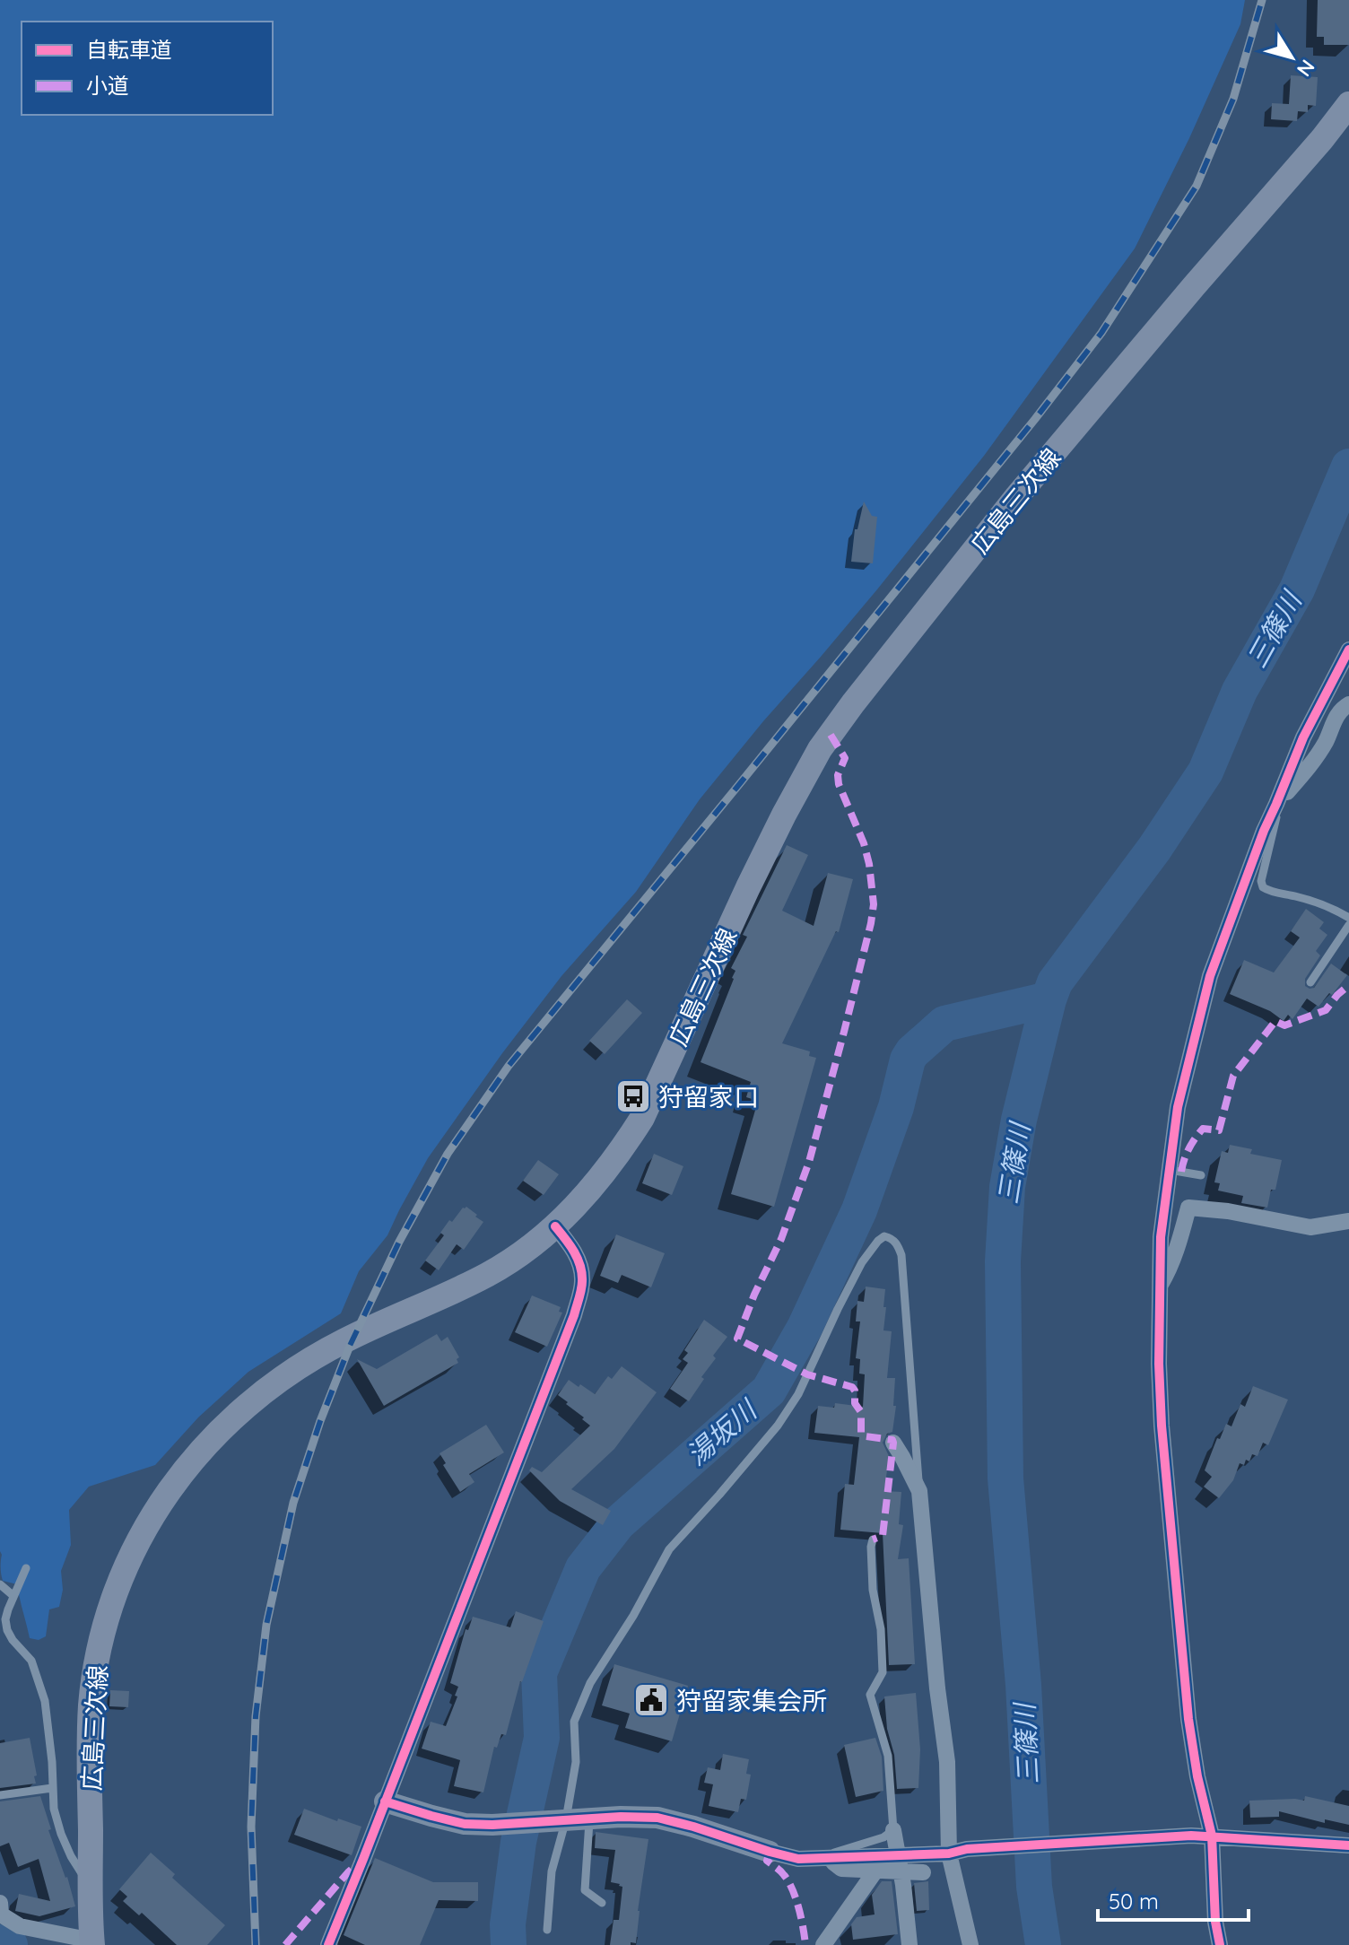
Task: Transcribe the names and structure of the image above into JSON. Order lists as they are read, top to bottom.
{
  "streets": {
    "main road": ["広島三次線"]
  },
  "water": ["三篠川", "湯坂川"],
  "places": {
    "bus stop": ["狩留家口"],
    "public building": ["狩留家集会所"]
  },
  "legend": ["自転車道", "小道"],
  "scale_bar": "50 m",
  "north": "bottom right"
}
